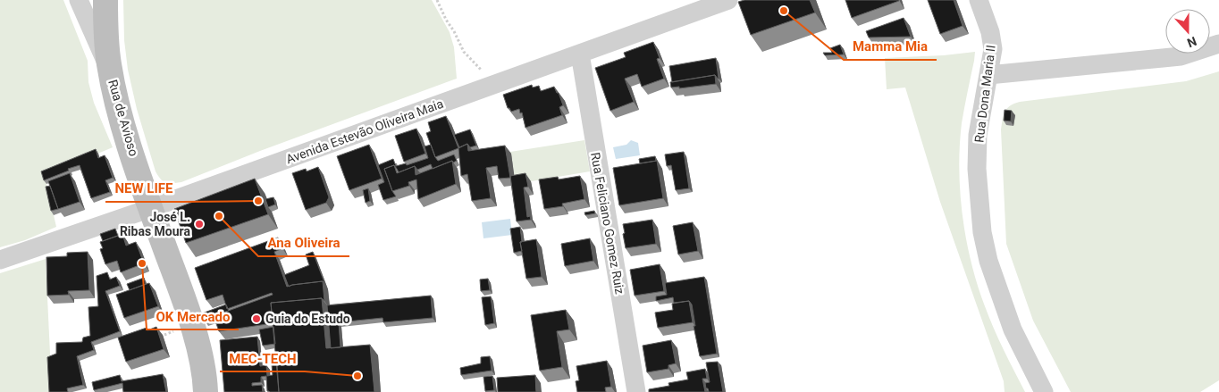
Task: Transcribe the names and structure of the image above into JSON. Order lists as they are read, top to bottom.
{
  "streets": {
    "street": [
      "Rua Dona Maria II",
      "Rua de Avioso",
      "Avenida Estevão Oliveira Maia",
      "Rua Feliciano Gomez Ruiz"
    ]
  },
  "crossings": [
    ["Rua de Avioso", "Avenida Estevão Oliveira Maia"],
    ["Avenida Estevão Oliveira Maia", "Rua Feliciano Gomez Ruiz"]
  ],
  "places": [
    "Mamma Mia",
    "NEW LIFE",
    "Ana Oliveira",
    "José L. Ribas Moura",
    "OK Mercado",
    "Guia do Estudo",
    "MEC-TECH"
  ],
  "north": "bottom"
}
